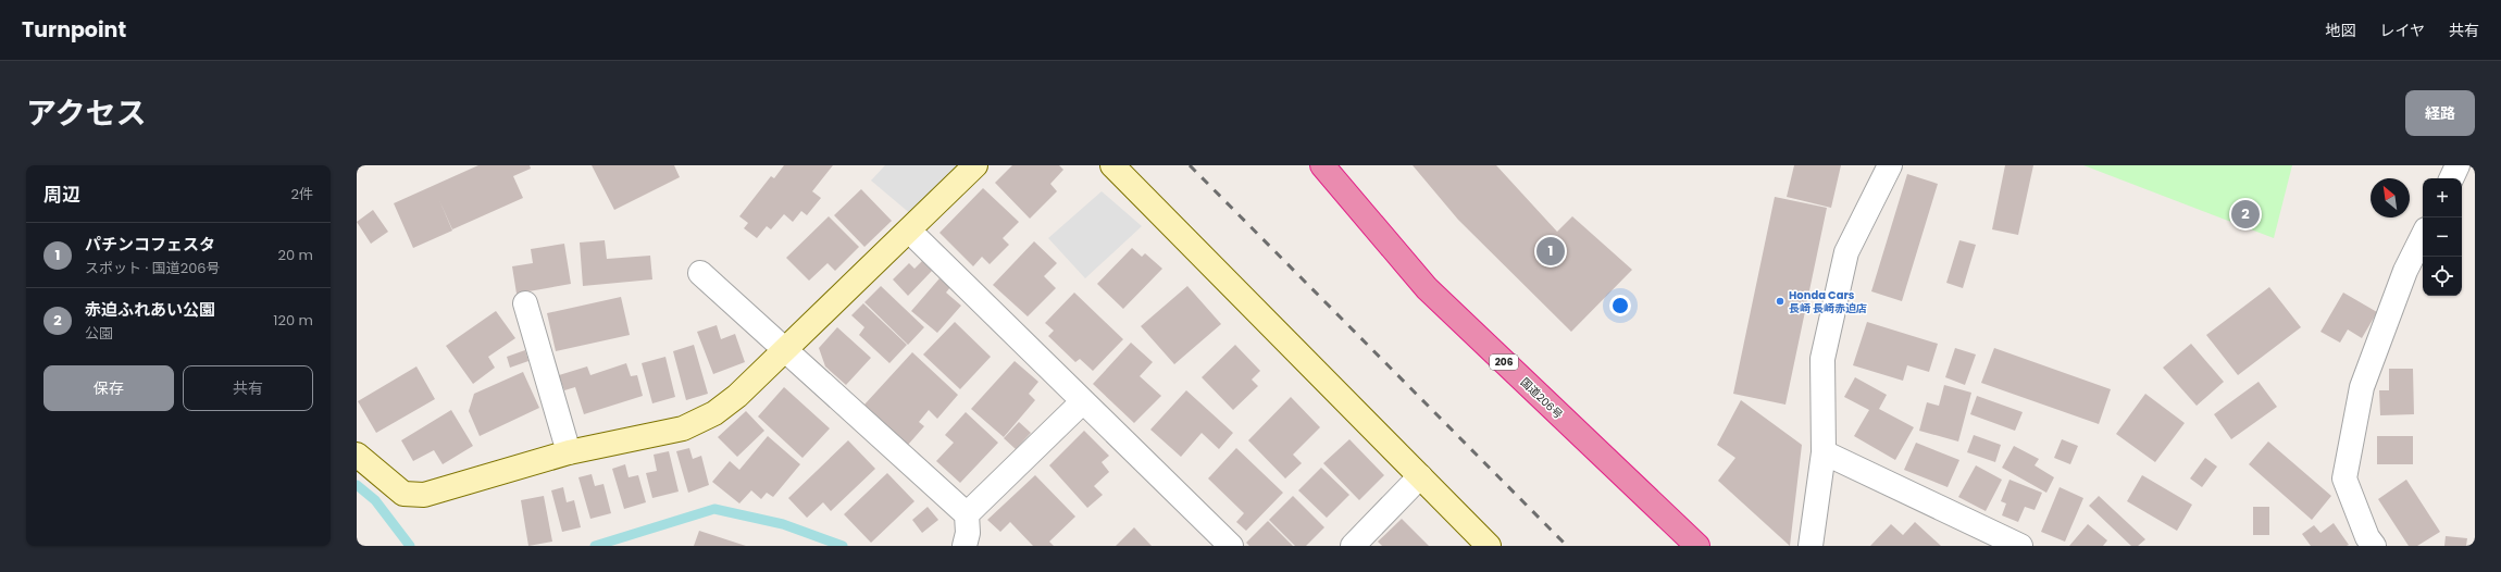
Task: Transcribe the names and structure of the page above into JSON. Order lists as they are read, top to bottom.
{
  "streets": {
    "highway": ["206", "国道206号"]
  },
  "places": ["Honda Cars 長崎 長崎赤迫店"],
  "north": "top left",
  "page": {
    "header": "Turnpoint",
    "nav": ["地図", "レイヤ", "共有"],
    "title": "アクセス",
    "buttons": [
      "経路",
      ["保存", "共有"]
    ],
    "heading": ["周辺", "2件"],
    "map_buttons": ["+", "−"],
    "pins": ["2", "1"],
    "list": [
      {
        "mark": "1",
        "name": "パチンコフェスタ",
        "note": "スポット · 国道206号",
        "value": "20 m"
      },
      {
        "mark": "2",
        "name": "赤迫ふれあい公園",
        "note": "公園",
        "value": "120 m"
      }
    ]
  }
}
